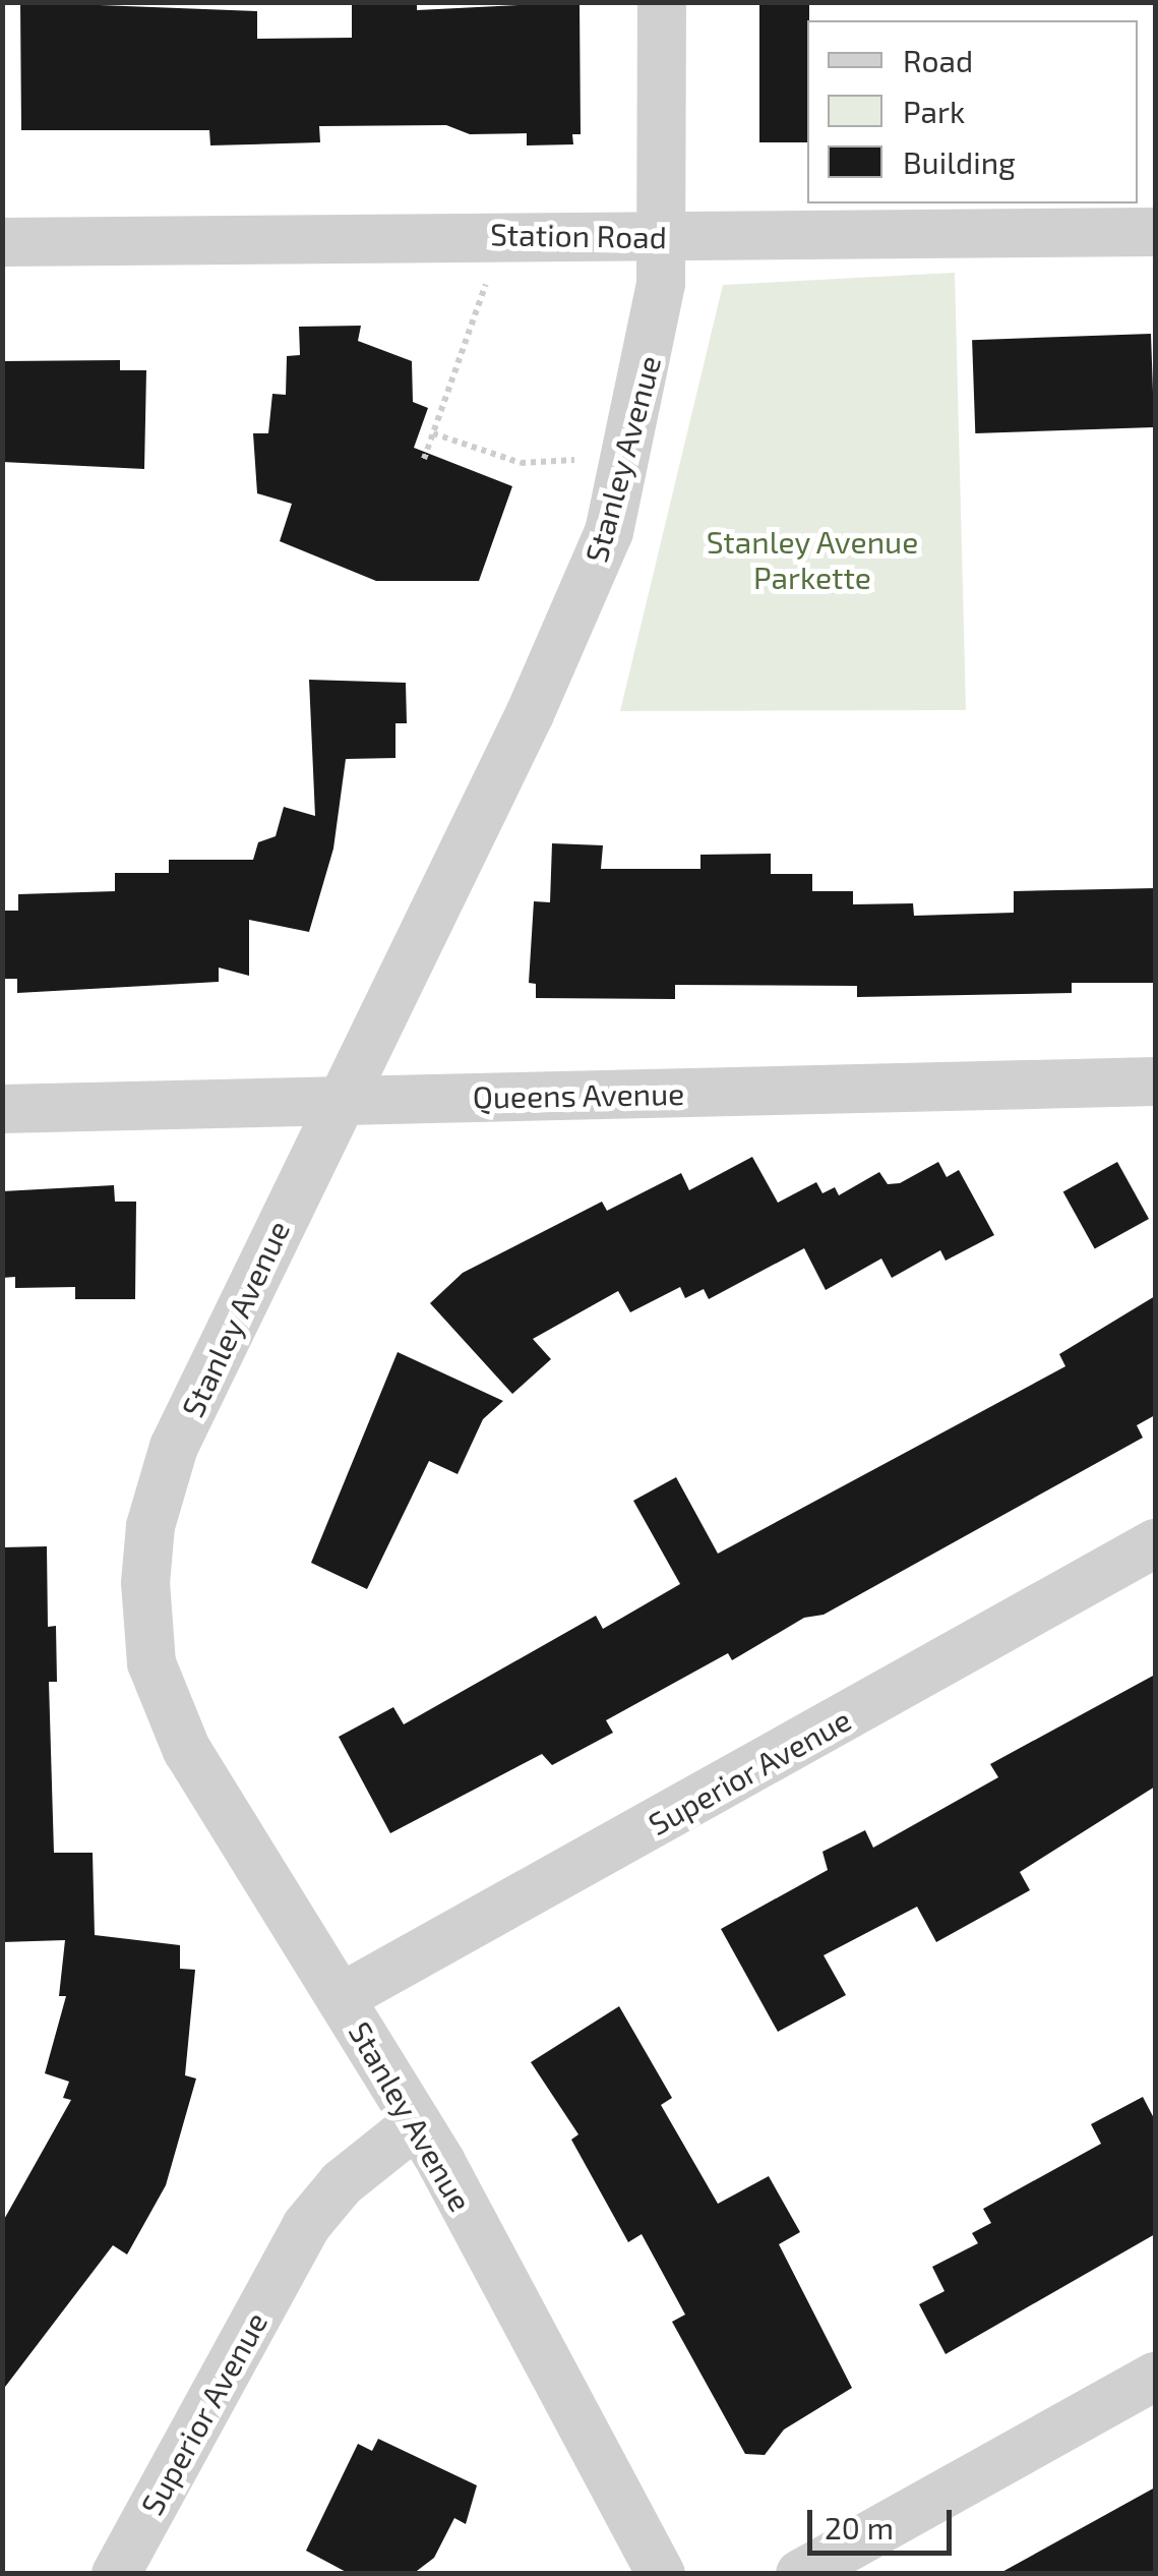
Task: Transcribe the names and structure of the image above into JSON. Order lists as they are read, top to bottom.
{
  "streets": {
    "street": [
      "Station Road",
      "Stanley Avenue",
      "Queens Avenue",
      "Superior Avenue"
    ]
  },
  "crossings": [
    ["Station Road", "Stanley Avenue"],
    ["Stanley Avenue", "Queens Avenue"],
    ["Stanley Avenue", "Superior Avenue"]
  ],
  "parks": ["Stanley Avenue Parkette"],
  "legend": ["Road", "Park", "Building"],
  "scale_bar": "20 m"
}
